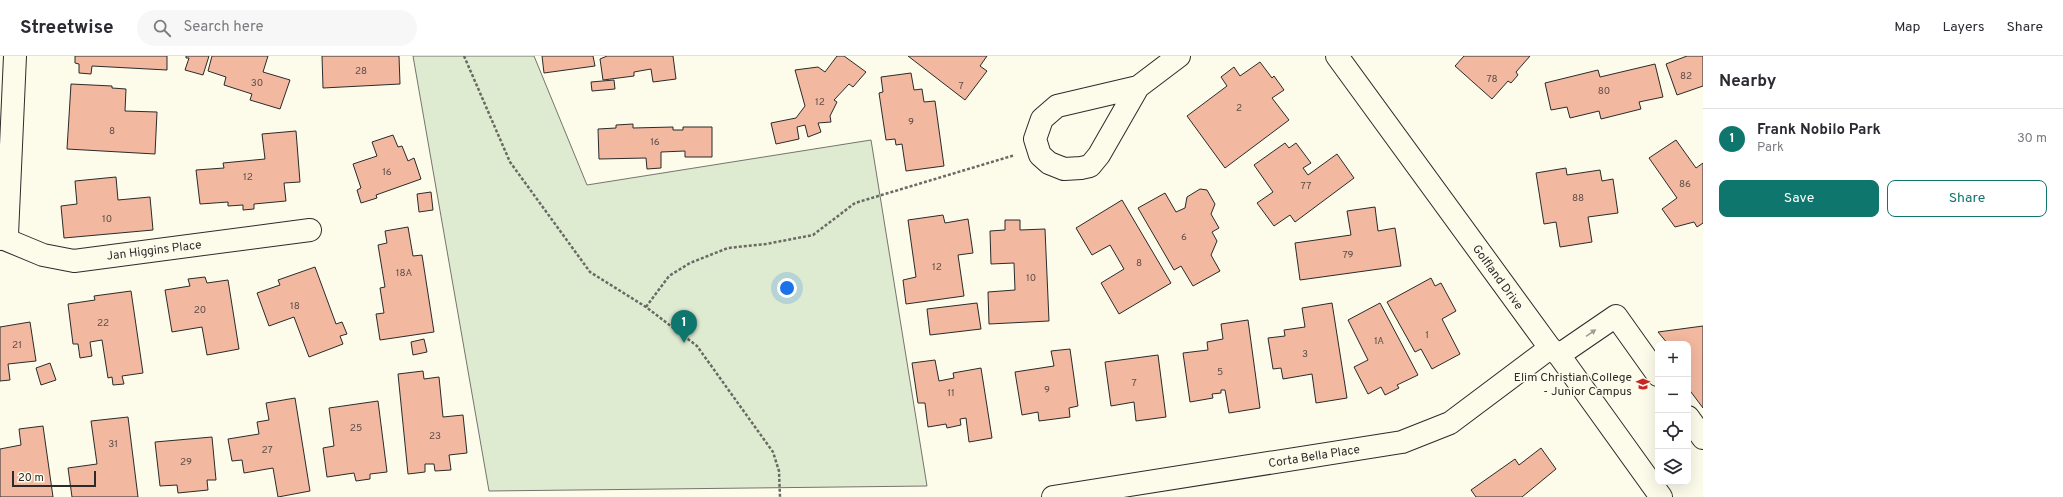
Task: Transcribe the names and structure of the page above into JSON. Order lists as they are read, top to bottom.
{
  "streets": {
    "street": ["Jan Higgins Place", "Golfland Drive", "Corta Bella Place"]
  },
  "crossings": [
    ["Golfland Drive", "Corta Bella Place"]
  ],
  "places": {
    "school or university": ["Elim Christian College - Junior Campus"]
  },
  "house_numbers": [
    "28",
    "82",
    "78",
    "30",
    "7",
    "80",
    "12",
    "2",
    "9",
    "8",
    "16",
    "16",
    "12",
    "86",
    "77",
    "88",
    "10",
    "6",
    "79",
    "8",
    "12",
    "18A",
    "10",
    "18",
    "20",
    "22",
    "1",
    "1A",
    "21",
    "3",
    "5",
    "7",
    "9",
    "11",
    "25",
    "23",
    "31",
    "27",
    "29"
  ],
  "scale_bar": "20 m",
  "page": {
    "header": "Streetwise",
    "search": "Search here",
    "nav": ["Map", "Layers", "Share"],
    "heading": "Nearby",
    "list": [
      {
        "mark": "1",
        "name": "Frank Nobilo Park",
        "note": "Park",
        "value": "30 m"
      }
    ],
    "buttons": ["Save", "Share"],
    "pins": "1",
    "map_buttons": ["+", "−"],
    "scale": "20 m"
  }
}
